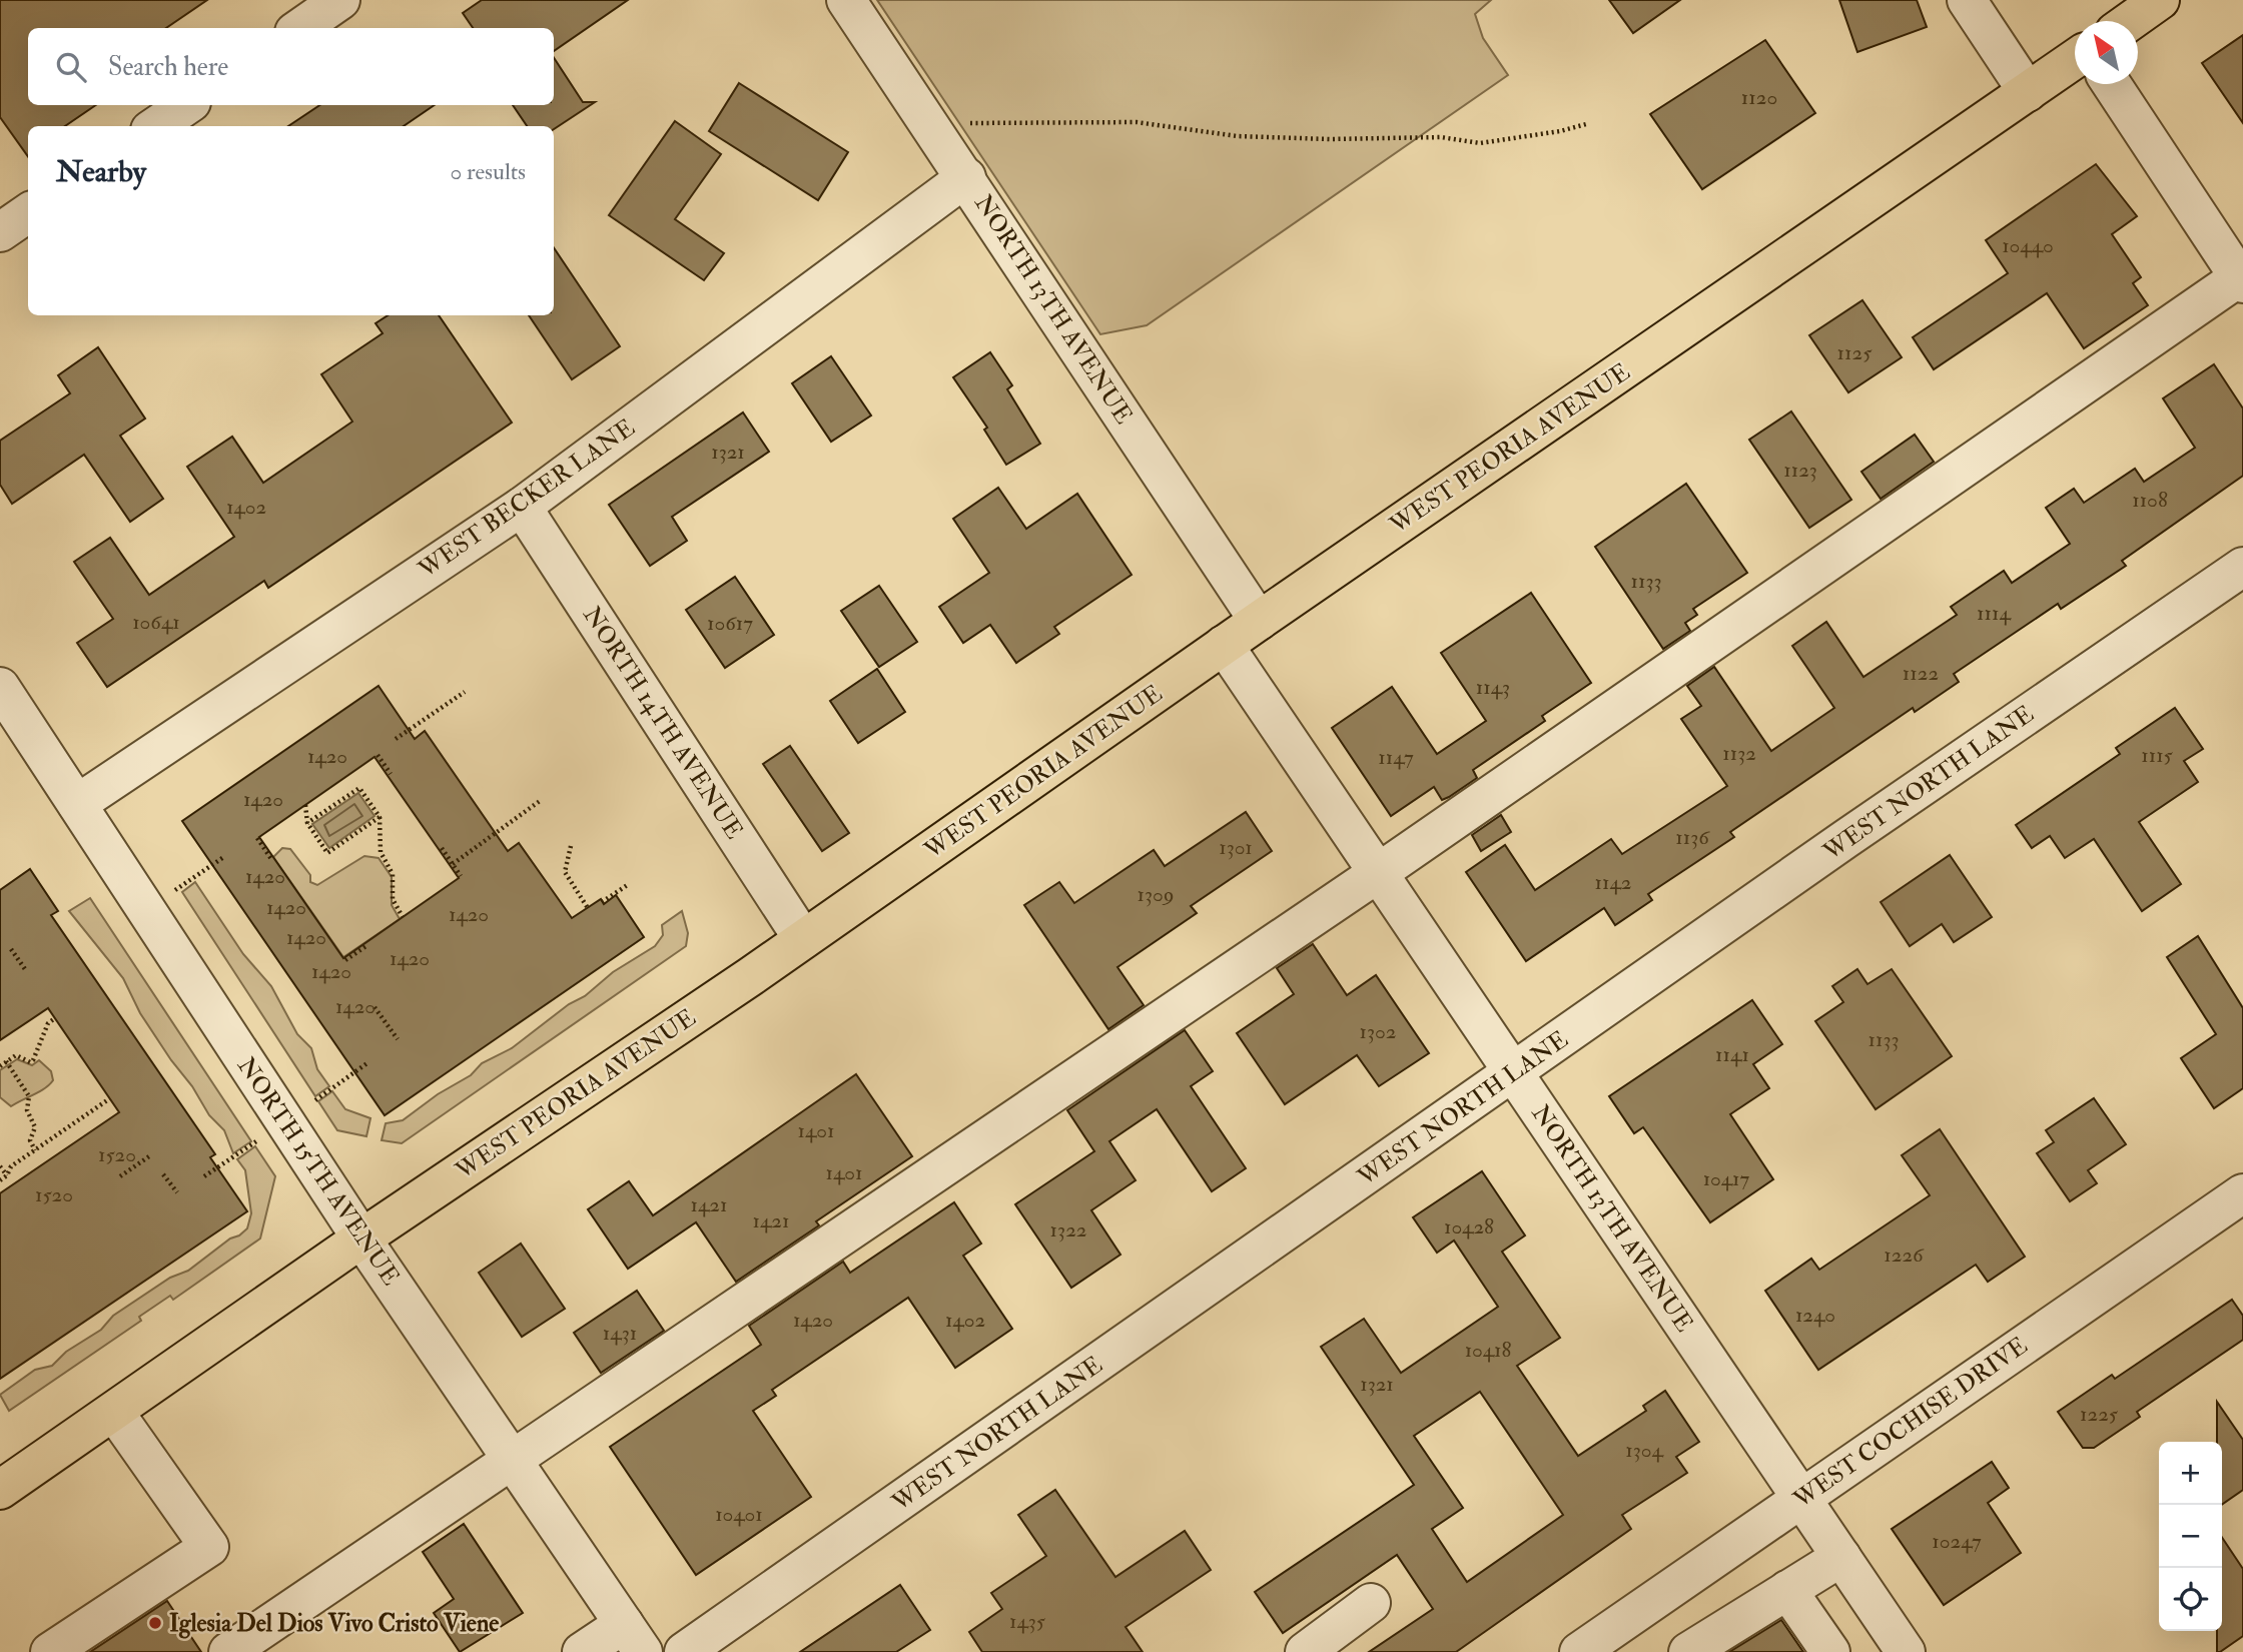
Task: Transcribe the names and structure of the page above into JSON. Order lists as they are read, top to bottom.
{
  "streets": {
    "main road": ["WEST PEORIA AVENUE"],
    "street": [
      "NORTH 13TH AVENUE",
      "WEST BECKER LANE",
      "NORTH 14TH AVENUE",
      "WEST NORTH LANE",
      "NORTH 15TH AVENUE",
      "WEST COCHISE DRIVE"
    ]
  },
  "crossings": [
    ["NORTH 13TH AVENUE", "WEST PEORIA AVENUE"],
    ["NORTH 13TH AVENUE", "WEST BECKER LANE"],
    ["NORTH 13TH AVENUE", "WEST NORTH LANE"],
    ["NORTH 13TH AVENUE", "WEST COCHISE DRIVE"],
    ["WEST PEORIA AVENUE", "NORTH 14TH AVENUE"],
    ["WEST PEORIA AVENUE", "NORTH 15TH AVENUE"],
    ["WEST BECKER LANE", "NORTH 14TH AVENUE"],
    ["WEST BECKER LANE", "NORTH 15TH AVENUE"]
  ],
  "places": ["Iglesia Del Dios Vivo Cristo Viene"],
  "house_numbers": [
    "1120",
    "10440",
    "1125",
    "1321",
    "1123",
    "1108",
    "1402",
    "1133",
    "1114",
    "10641",
    "10617",
    "1122",
    "1143",
    "1132",
    "1115",
    "1420",
    "1147",
    "1420",
    "1136",
    "1301",
    "1420",
    "1142",
    "1309",
    "1420",
    "1420",
    "1420",
    "1420",
    "1420",
    "1420",
    "1302",
    "1133",
    "1141",
    "1401",
    "1520",
    "1401",
    "10417",
    "1520",
    "1421",
    "1421",
    "10428",
    "1322",
    "1226",
    "1240",
    "1420",
    "1402",
    "1431",
    "10418",
    "1321",
    "1225",
    "1304",
    "10401",
    "10247",
    "1435"
  ],
  "north": "top left",
  "page": {
    "search": "Search here",
    "heading": ["Nearby", "0 results"],
    "map_buttons": ["+", "−"]
  }
}
